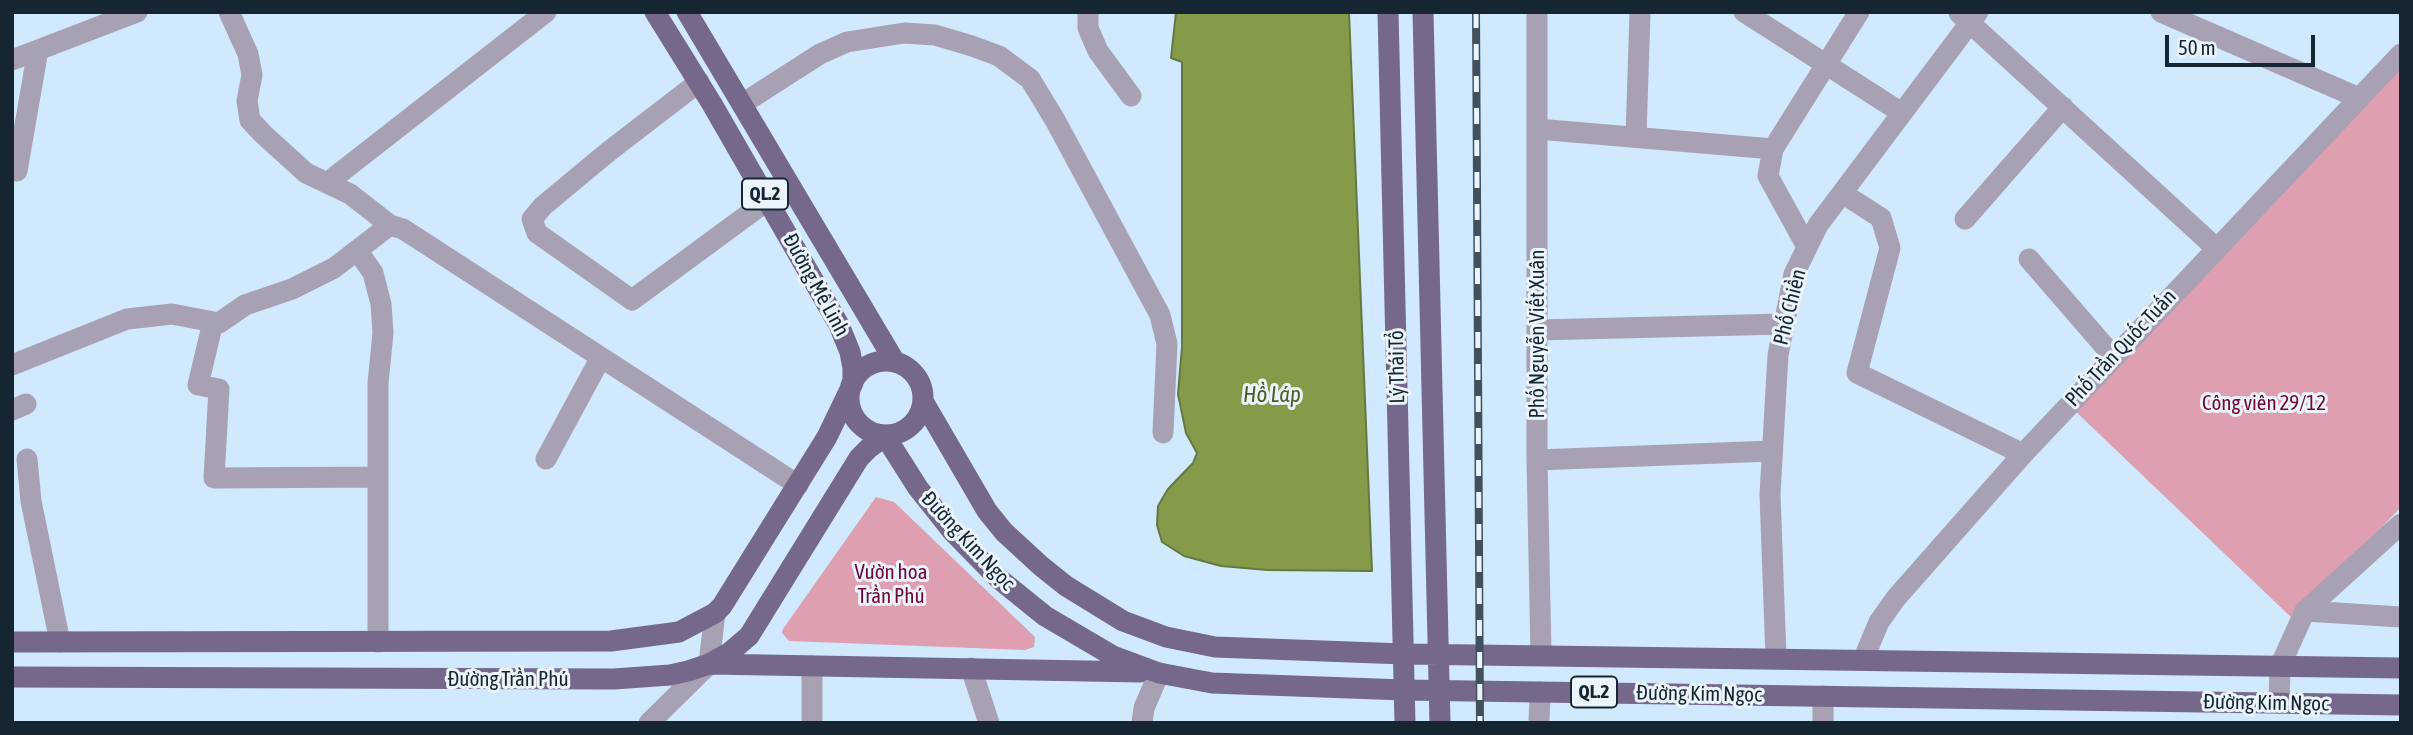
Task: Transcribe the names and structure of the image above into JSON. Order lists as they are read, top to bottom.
{
  "streets": {
    "main road": [
      "QL.2",
      "Đường Mê Linh",
      "Lý Thái Tổ",
      "Đường Kim Ngọc",
      "Đường Trần Phú"
    ],
    "street": ["Phố Chiền", "Phố Nguyễn Viết Xuân", "Phố Trần Quốc Tuấn"]
  },
  "crossings": [
    ["QL.2", "Đường Mê Linh"],
    ["QL.2", "Đường Kim Ngọc"],
    ["QL.2", "Đường Trần Phú"],
    ["Đường Mê Linh", "Đường Kim Ngọc"],
    ["Đường Mê Linh", "Đường Trần Phú"],
    ["Phố Chiền", "Đường Kim Ngọc"],
    ["Phố Nguyễn Viết Xuân", "Đường Kim Ngọc"],
    ["Phố Trần Quốc Tuấn", "Đường Kim Ngọc"],
    ["Lý Thái Tổ", "Đường Kim Ngọc"],
    ["Đường Kim Ngọc", "Đường Trần Phú"]
  ],
  "water": ["Hồ Láp"],
  "parks": ["Công viên 29/12", "Vườn hoa Trần Phú"],
  "scale_bar": "50 m"
}
